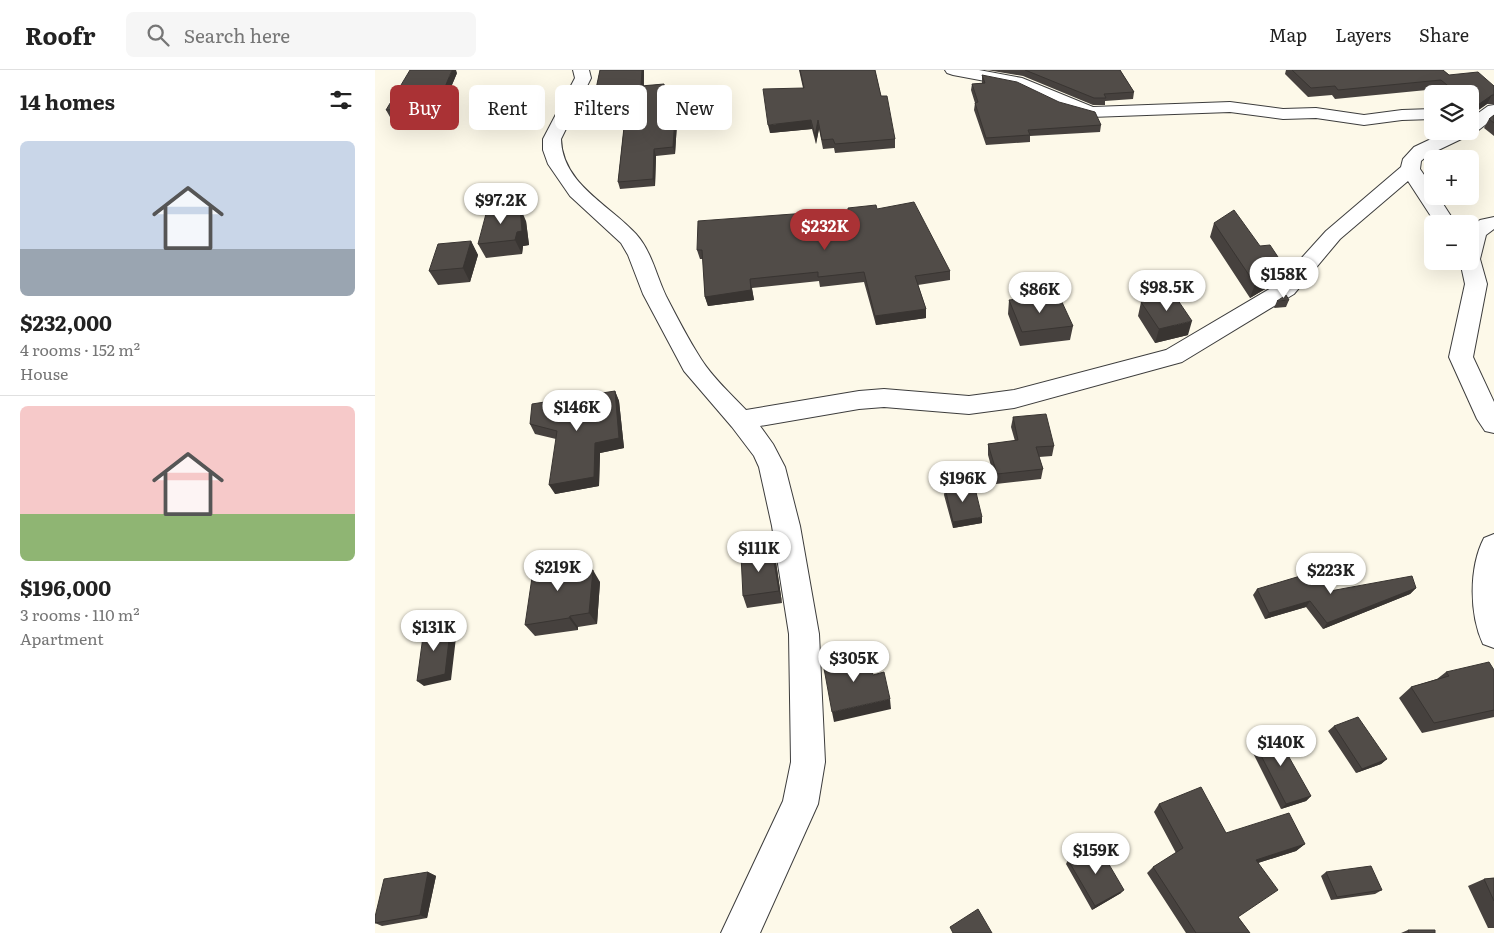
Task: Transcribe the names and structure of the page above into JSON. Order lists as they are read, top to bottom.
{
  "page": {
    "header": "Roofr",
    "search": "Search here",
    "nav": ["Map", "Layers", "Share"],
    "heading": "14 homes",
    "map_buttons": ["+", "−"],
    "chip": [
      "Buy",
      "Rent",
      "Filters",
      "New"
    ],
    "list": [
      {
        "name": "$232,000",
        "note": "4 rooms · 152 m² · House"
      },
      {
        "name": "$196,000",
        "note": "3 rooms · 110 m² · Apartment"
      }
    ],
    "price": [
      "$97.2K",
      "$232K",
      "$158K",
      "$98.5K",
      "$86K",
      "$146K",
      "$196K",
      "$111K",
      "$219K",
      "$223K",
      "$131K",
      "$305K",
      "$140K",
      "$159K"
    ]
  }
}
